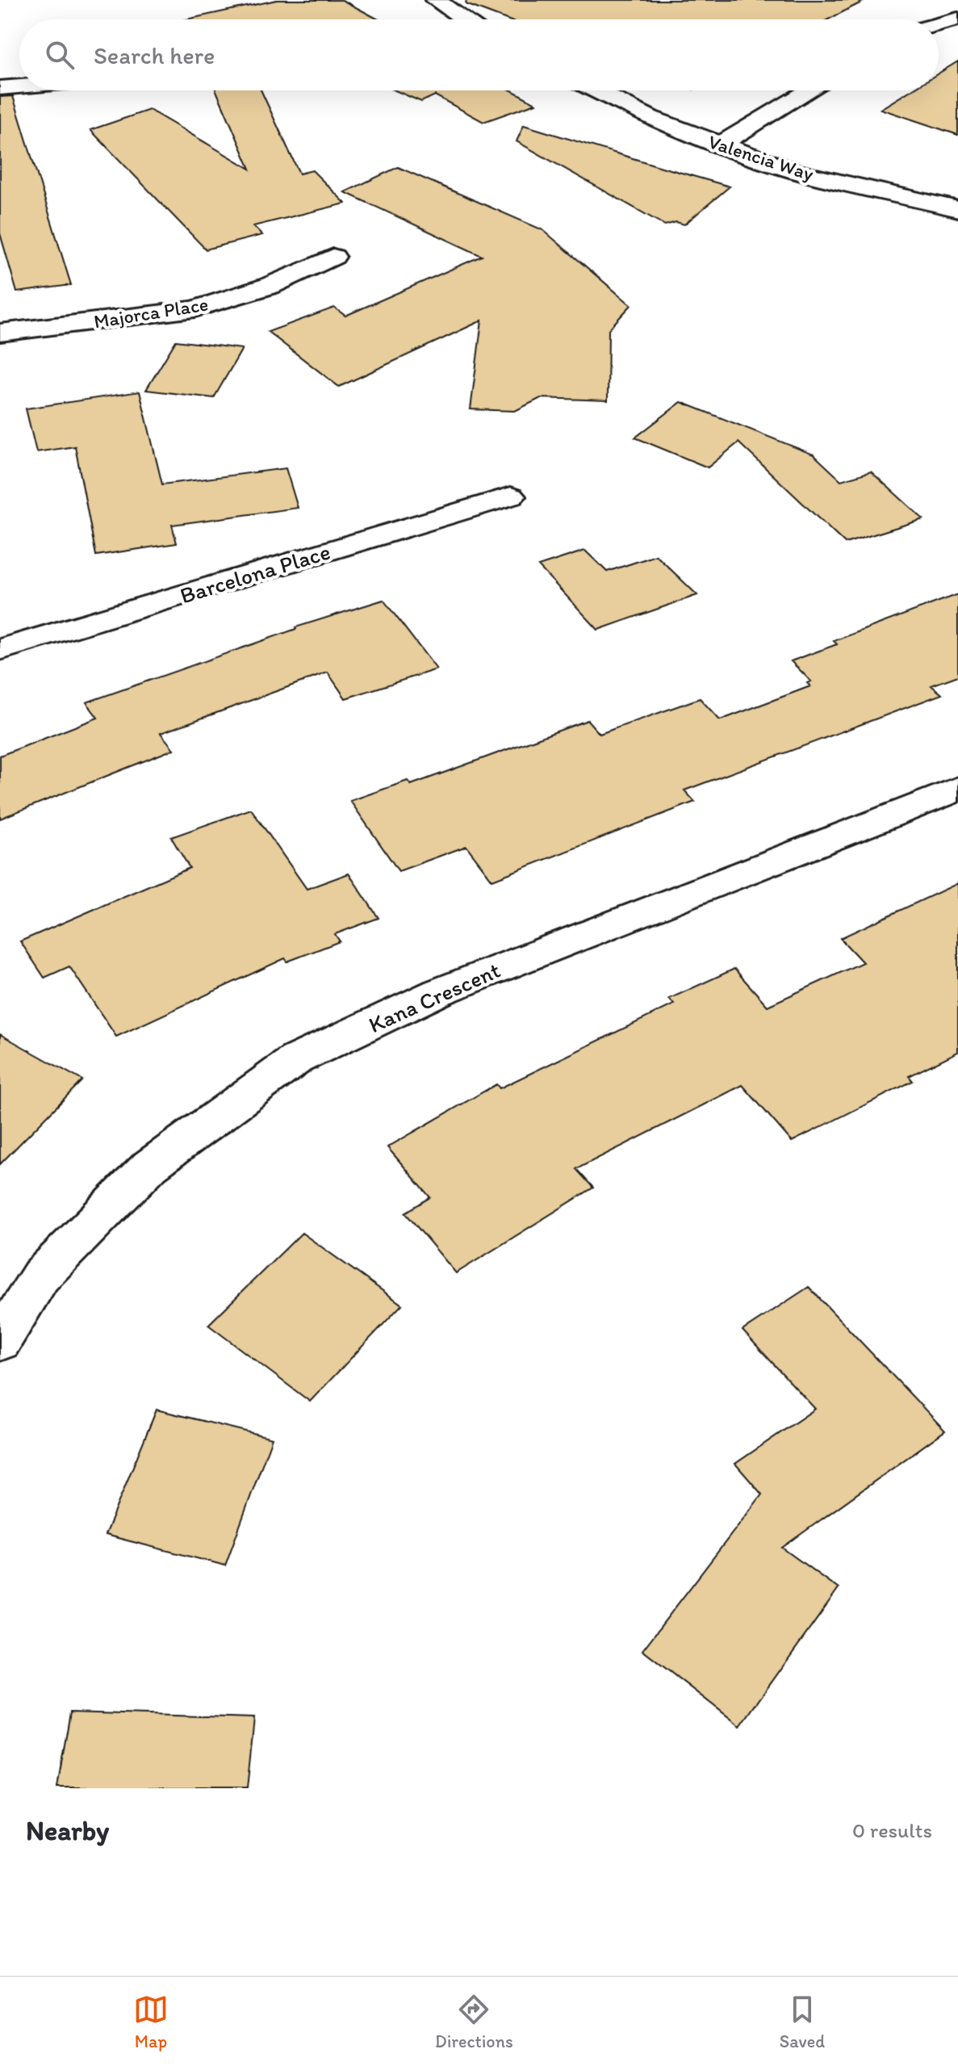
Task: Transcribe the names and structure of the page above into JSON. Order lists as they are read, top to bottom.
{
  "streets": {
    "street": [
      "Valencia Way",
      "Majorca Place",
      "Barcelona Place",
      "Kana Crescent"
    ]
  },
  "page": {
    "search": "Search here",
    "heading": ["Nearby", "0 results"],
    "nav": ["Map", "Directions", "Saved"]
  }
}
